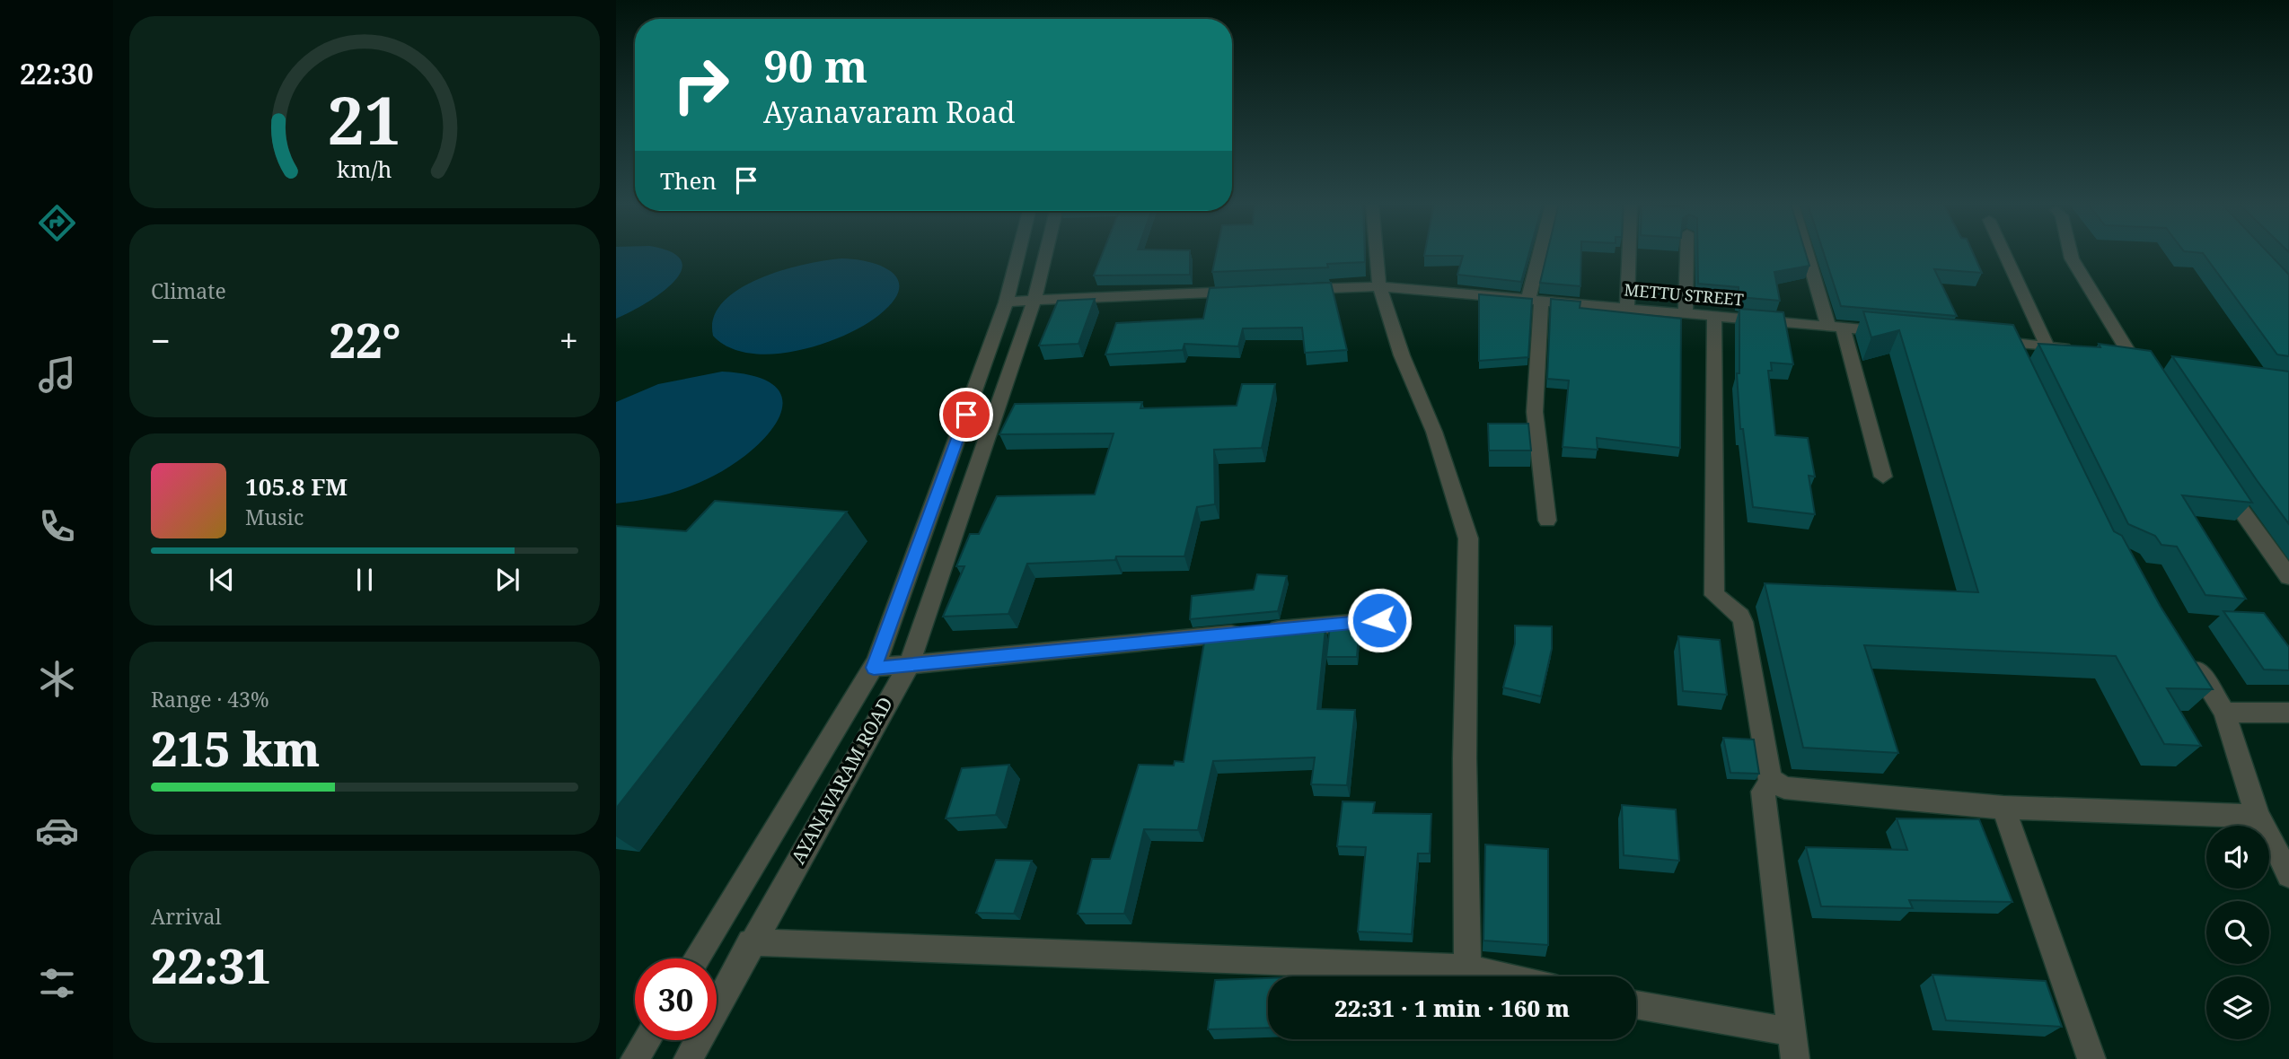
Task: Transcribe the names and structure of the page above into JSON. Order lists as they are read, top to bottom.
{
  "streets": {
    "street": ["METTU STREET", "AYANAVARAM ROAD"]
  },
  "page": {
    "tabs": "22:30",
    "turn": ["90 m", "Ayanavaram Road"],
    "then": "Then",
    "tile": [
      "Climate",
      ["Range · 43%", "215 km"],
      ["Arrival", "22:31"]
    ],
    "heat": ["−", "22°", "+"],
    "song": ["105.8 FM", "Music"],
    "limit": "30",
    "trip": "22:31 · 1 min · 160 m",
    "gauge": ["21", "km/h"]
  }
}
